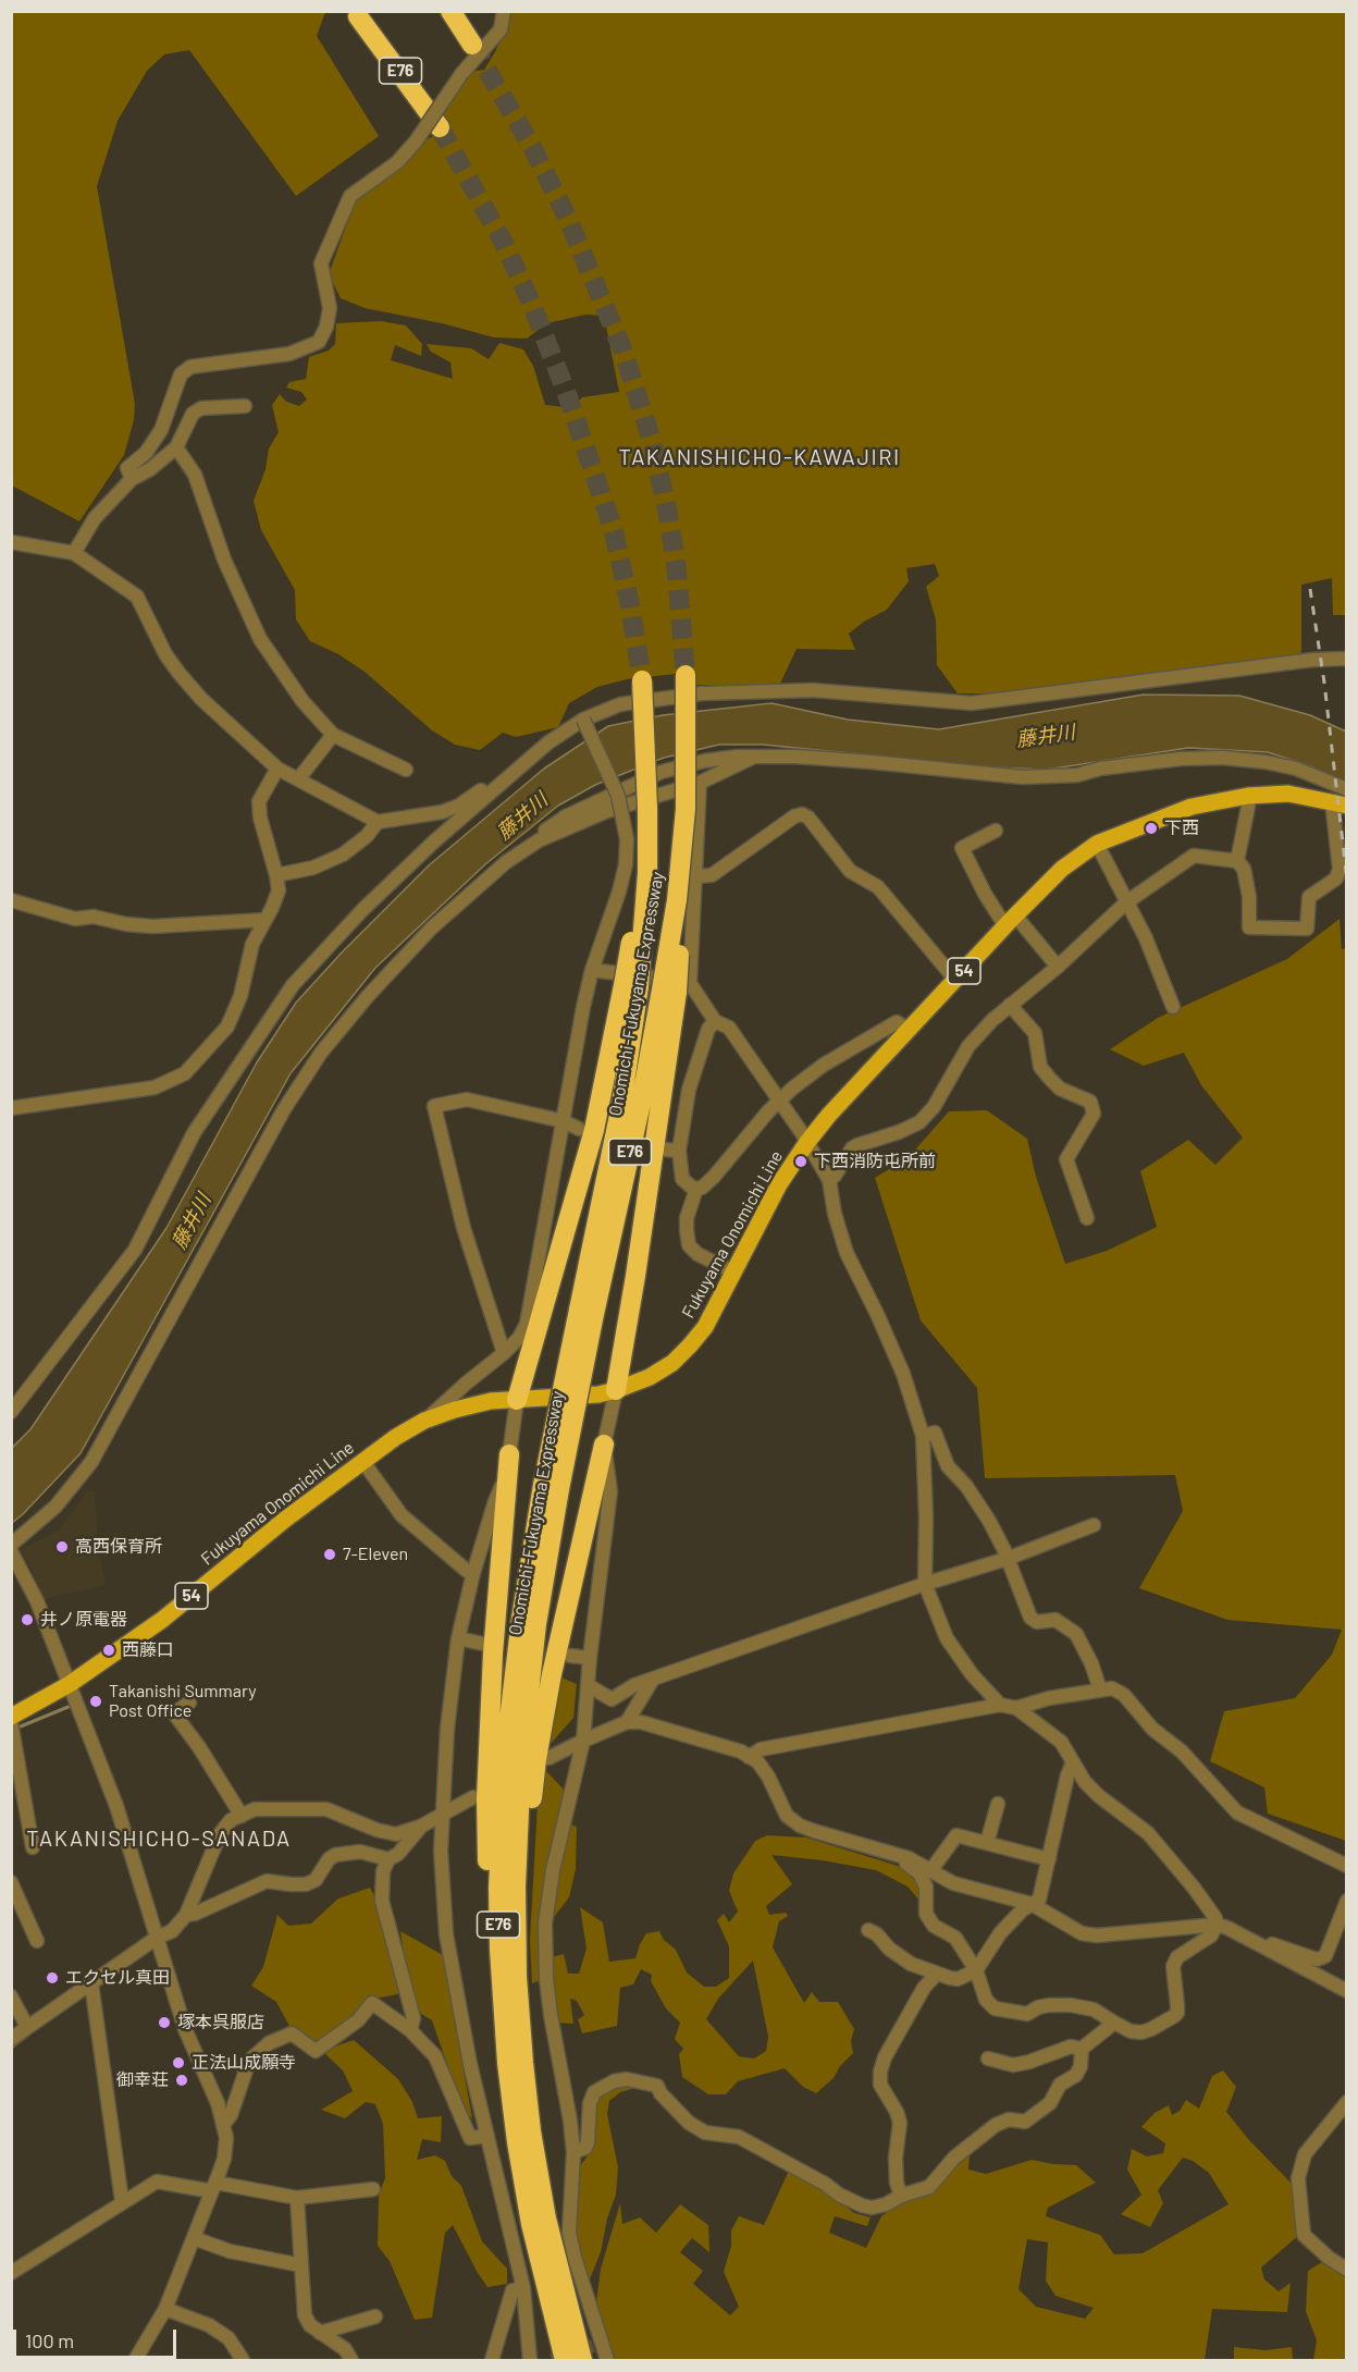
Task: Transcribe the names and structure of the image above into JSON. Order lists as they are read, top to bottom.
{
  "streets": {
    "highway": ["E76", "Onomichi-Fukuyama Expressway"],
    "main road": ["54", "Fukuyama Onomichi Line"]
  },
  "districts": ["TAKANISHICHO-KAWAJIRI", "TAKANISHICHO-SANADA"],
  "water": ["藤井川"],
  "places": [
    "下西",
    "下西消防屯所前",
    "高西保育所",
    "7-Eleven",
    "井ノ原電器",
    "西藤口",
    "Takanishi Summary Post Office",
    "エクセル真田",
    "塚本呉服店",
    "正法山成願寺",
    "御幸荘"
  ],
  "scale_bar": "100 m"
}
